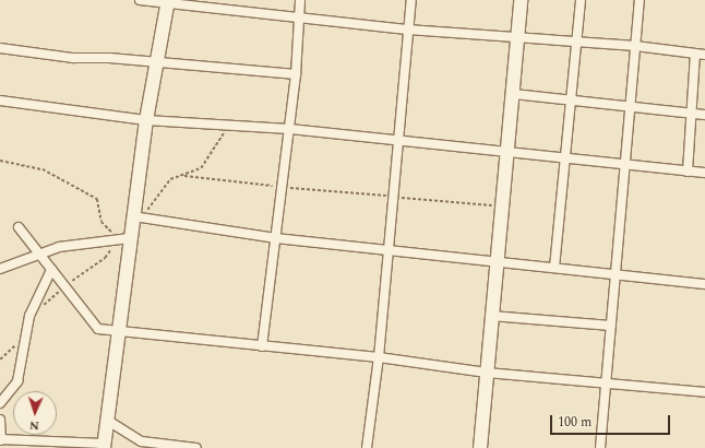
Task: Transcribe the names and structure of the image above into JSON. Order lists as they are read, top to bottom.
{
  "scale_bar": "100 m",
  "north": "bottom"
}
